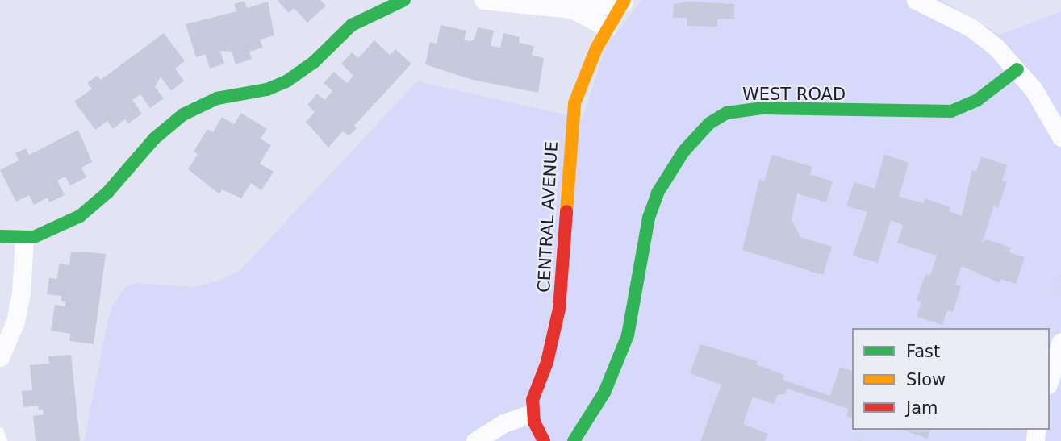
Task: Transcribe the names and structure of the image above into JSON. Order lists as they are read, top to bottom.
{
  "streets": {
    "street": ["WEST ROAD", "CENTRAL AVENUE"]
  },
  "legend": ["Fast", "Slow", "Jam"]
}
